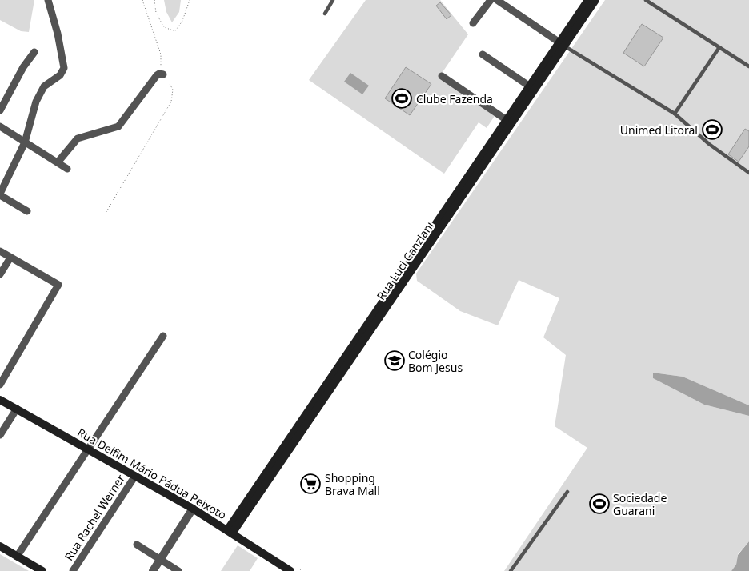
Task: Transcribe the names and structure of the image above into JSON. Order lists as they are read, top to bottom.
{
  "streets": {
    "main road": ["Rua Luci Canziani", "Rua Delfim Mário Pádua Peixoto"],
    "street": ["Rua Rachel Werner"]
  },
  "crossings": [
    ["Rua Luci Canziani", "Rua Delfim Mário Pádua Peixoto"],
    ["Rua Delfim Mário Pádua Peixoto", "Rua Rachel Werner"]
  ],
  "places": {
    "sports": ["Clube Fazenda", "Unimed Litoral", "Sociedade Guarani"],
    "school or university": ["Colégio Bom Jesus"],
    "supermarket": ["Shopping Brava Mall"]
  }
}
